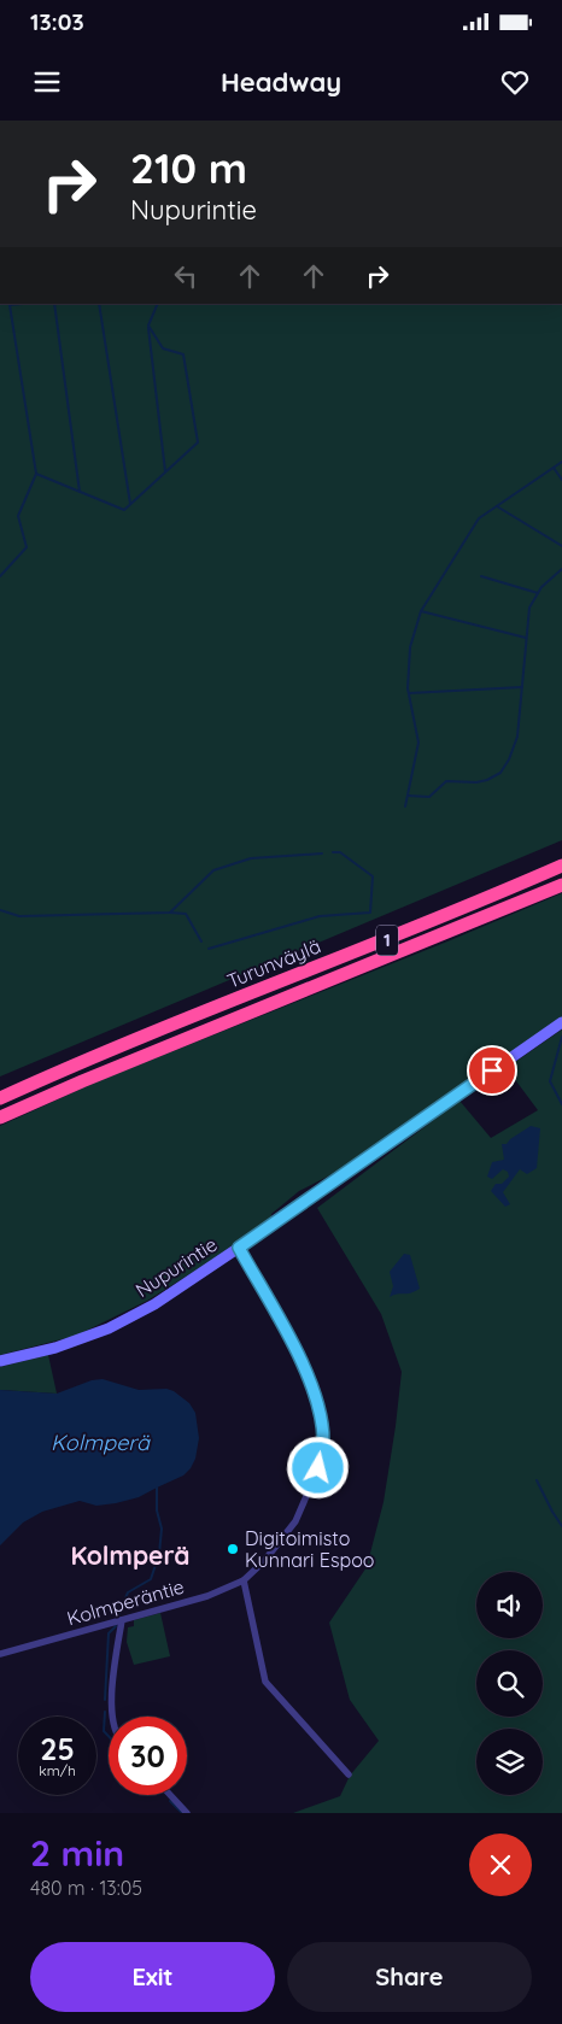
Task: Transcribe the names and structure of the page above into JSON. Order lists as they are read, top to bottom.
{
  "streets": {
    "highway": ["1", "Turunväylä"],
    "main road": ["Nupurintie"],
    "street": ["Kolmperäntie"]
  },
  "crossings": [
    ["Nupurintie", "Kolmperäntie"]
  ],
  "districts": ["Kolmperä"],
  "water": ["Kolmperä"],
  "places": ["Digitoimisto Kunnari Espoo"],
  "page": {
    "status": "13:03",
    "header": "Headway",
    "turn": ["210 m", "Nupurintie"],
    "speed": "25 km/h",
    "limit": "30",
    "heading": ["2 min", "480 m · 13:05"],
    "buttons": ["Exit", "Share"]
  }
}
